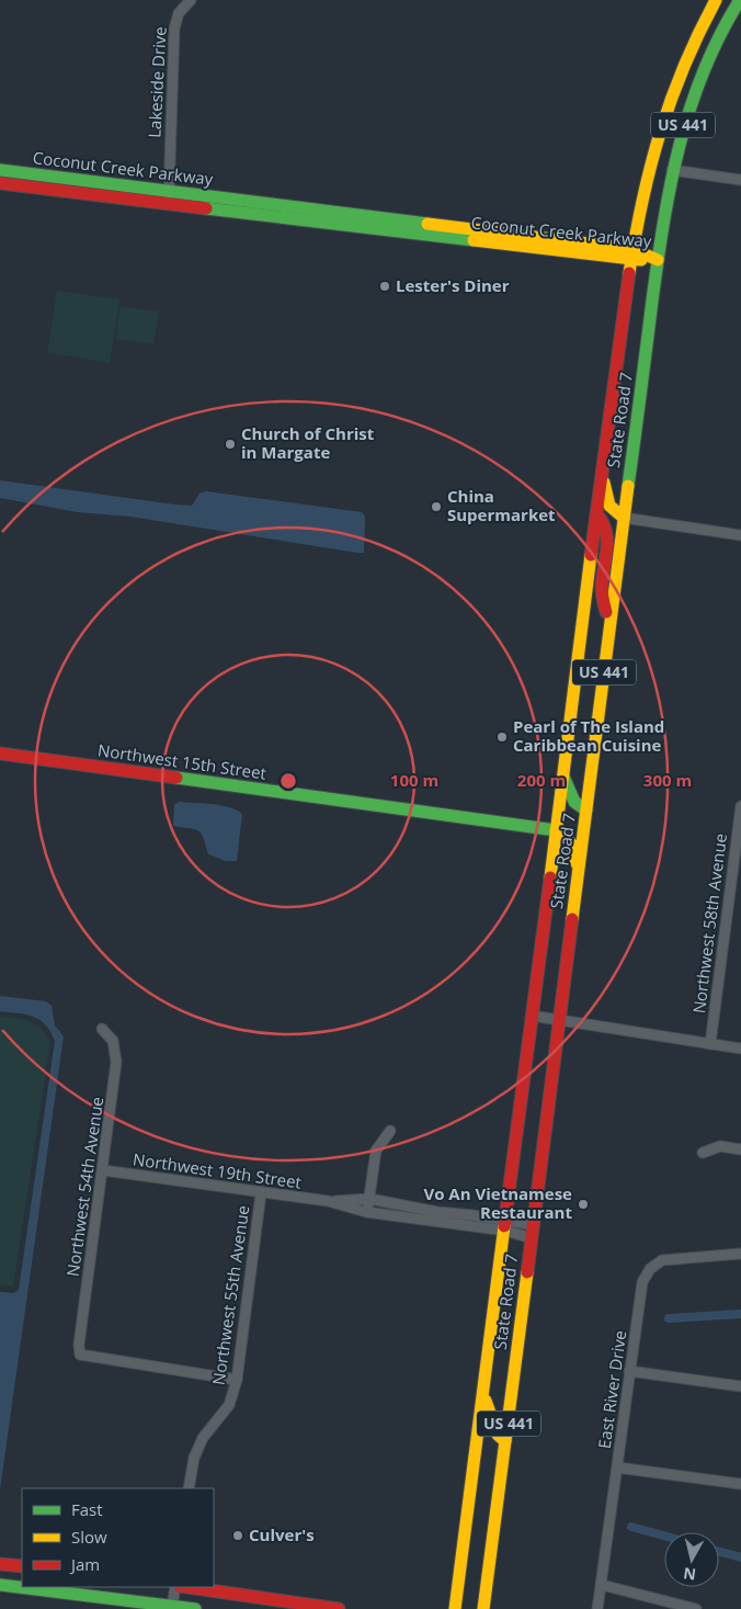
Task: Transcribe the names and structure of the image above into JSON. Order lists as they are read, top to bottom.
{
  "streets": {
    "main road": [
      "US 441",
      "Coconut Creek Parkway",
      "State Road 7",
      "Northwest 15th Street"
    ],
    "street": [
      "Lakeside Drive",
      "Northwest 58th Avenue",
      "Northwest 19th Street",
      "Northwest 54th Avenue",
      "Northwest 55th Avenue",
      "East River Drive"
    ]
  },
  "crossings": [
    ["Lakeside Drive", "Coconut Creek Parkway"],
    ["Coconut Creek Parkway", "State Road 7"],
    ["State Road 7", "Northwest 15th Street"],
    ["State Road 7", "Northwest 19th Street"],
    ["Northwest 19th Street", "Northwest 54th Avenue"],
    ["Northwest 19th Street", "Northwest 55th Avenue"],
    ["Northwest 54th Avenue", "Northwest 55th Avenue"]
  ],
  "places": [
    "Lester's Diner",
    "Church of Christ in Margate",
    "China Supermarket",
    "Pearl of The Island Caribbean Cuisine",
    "Vo An Vietnamese Restaurant",
    "Culver's"
  ],
  "legend": ["Fast", "Slow", "Jam"],
  "north": "bottom",
  "rings": ["100 m", "200 m", "300 m"]
}
